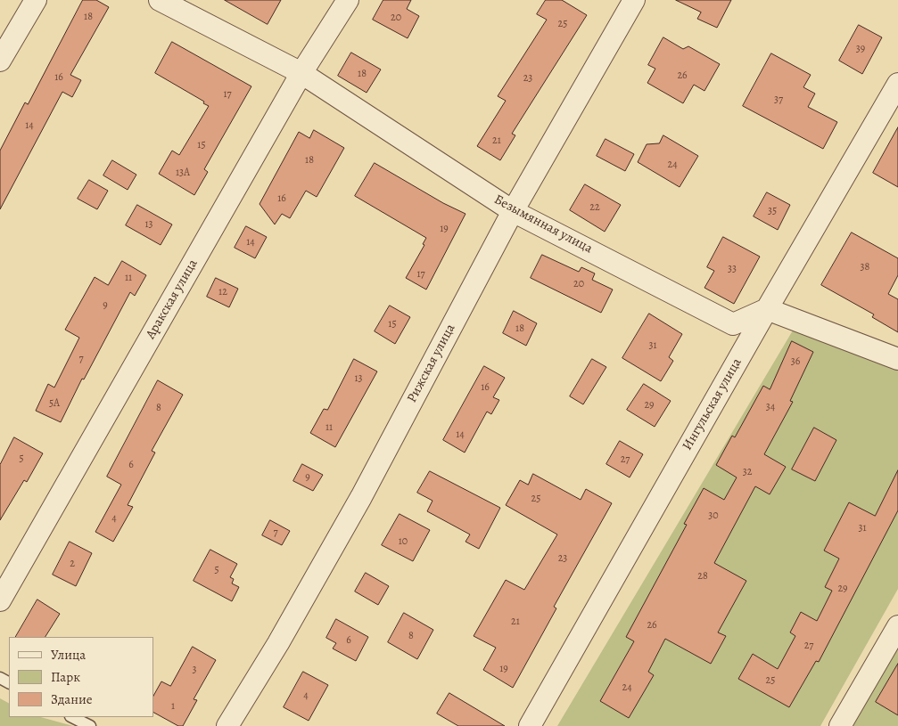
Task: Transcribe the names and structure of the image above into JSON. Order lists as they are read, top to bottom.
{
  "streets": {
    "street": [
      "Безымянная улица",
      "Аракская улица",
      "Рижская улица",
      "Ингульская улица"
    ]
  },
  "crossings": [
    ["Безымянная улица", "Аракская улица"],
    ["Безымянная улица", "Рижская улица"],
    ["Безымянная улица", "Ингульская улица"]
  ],
  "house_numbers": [
    "18",
    "20",
    "25",
    "39",
    "18",
    "26",
    "16",
    "23",
    "17",
    "37",
    "14",
    "21",
    "15",
    "18",
    "24",
    "13А",
    "16",
    "22",
    "35",
    "13",
    "19",
    "14",
    "38",
    "33",
    "17",
    "11",
    "20",
    "12",
    "9",
    "15",
    "18",
    "31",
    "7",
    "36",
    "13",
    "16",
    "5А",
    "29",
    "34",
    "8",
    "11",
    "14",
    "5",
    "27",
    "6",
    "32",
    "9",
    "25",
    "30",
    "4",
    "31",
    "7",
    "10",
    "23",
    "2",
    "5",
    "28",
    "29",
    "21",
    "26",
    "8",
    "6",
    "27",
    "19",
    "3",
    "25",
    "24",
    "4",
    "1"
  ],
  "legend": ["Улица", "Парк", "Здание"]
}
